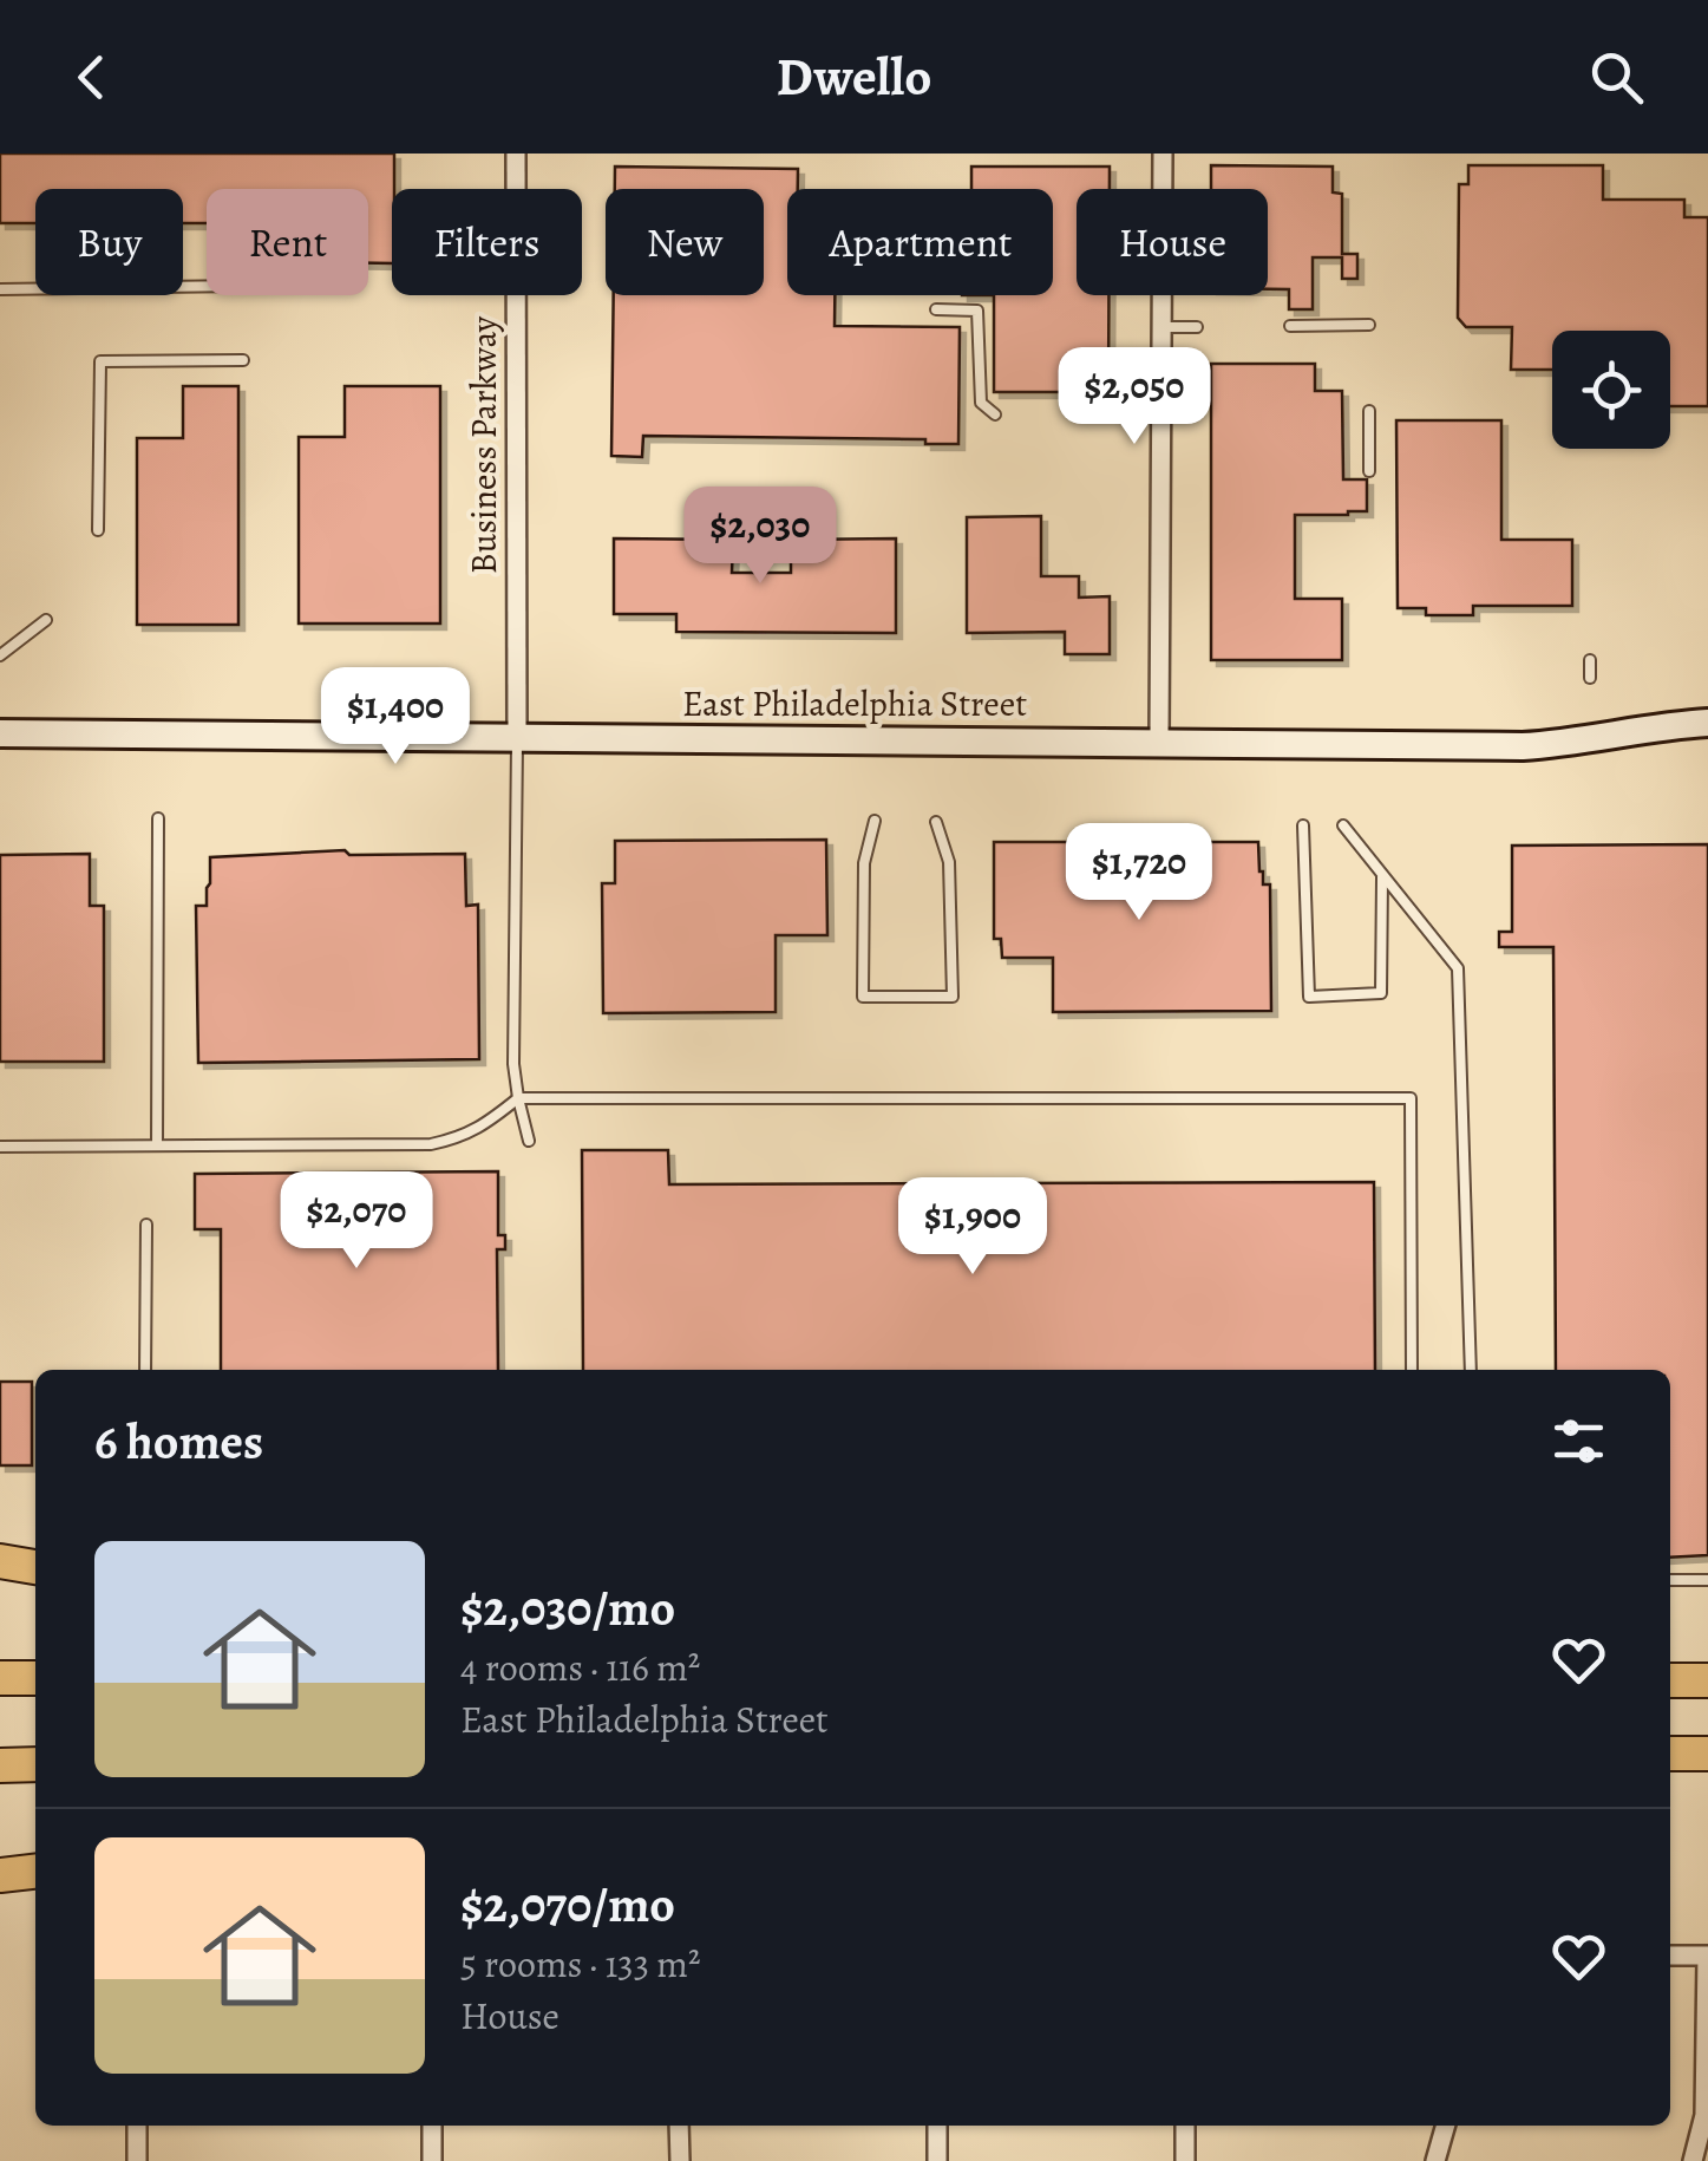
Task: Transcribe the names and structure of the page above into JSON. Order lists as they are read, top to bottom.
{
  "streets": {
    "street": ["Business Parkway", "East Philadelphia Street"]
  },
  "crossings": [
    ["Business Parkway", "East Philadelphia Street"]
  ],
  "page": {
    "header": "Dwello",
    "chip": [
      "Buy",
      "Rent",
      "Filters",
      "New",
      "Apartment",
      "House"
    ],
    "price": [
      "$2,050",
      "$2,030",
      "$1,400",
      "$1,720",
      "$2,070",
      "$1,900"
    ],
    "heading": "6 homes",
    "list": [
      {
        "name": "$2,030/mo",
        "note": "4 rooms · 116 m² · East Philadelphia Street"
      },
      {
        "name": "$2,070/mo",
        "note": "5 rooms · 133 m² · House"
      }
    ]
  }
}
